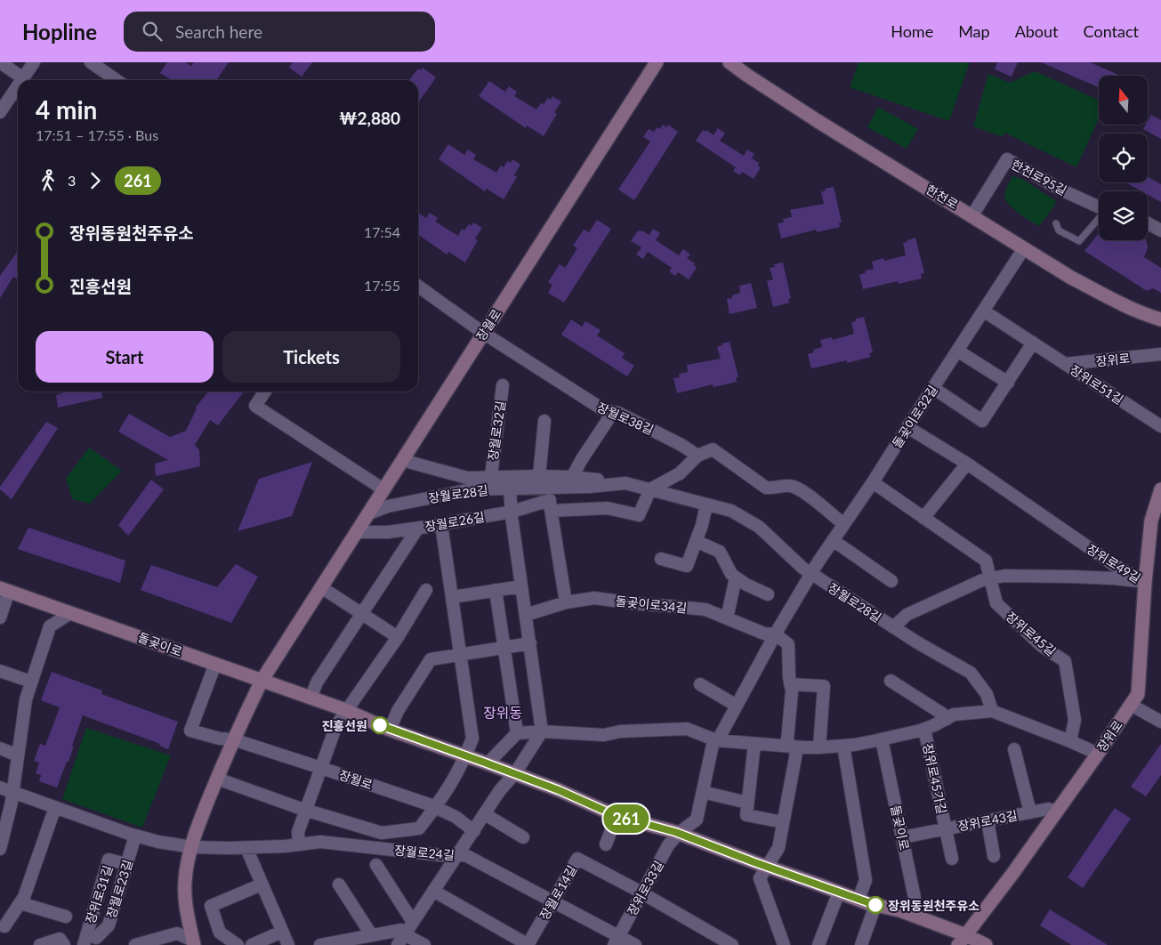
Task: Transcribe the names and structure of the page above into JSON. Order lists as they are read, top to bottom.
{
  "streets": {
    "main road": [
      "한천로",
      "장월로",
      "장위로",
      "돌곶이로"
    ],
    "street": [
      "한천로95길",
      "장위로51길",
      "돌곶이로32길",
      "장월로38길",
      "장월로32길",
      "장월로28길",
      "장월로26길",
      "장위로49길",
      "돌곶이로34길",
      "장위로45길",
      "장위로45가길",
      "장위로43길",
      "장월로24길",
      "장위로33길",
      "장월로23길",
      "장월로14길",
      "장위로31길"
    ]
  },
  "crossings": [
    ["한천로95길", "한천로"],
    ["한천로", "돌곶이로32길"],
    ["장월로", "장월로38길"],
    ["장월로", "장월로32길"],
    ["장월로", "장월로28길"],
    ["장월로", "장월로26길"],
    ["장월로", "돌곶이로"],
    ["장월로", "장월로24길"],
    ["장위로", "장위로51길"],
    ["장위로", "장위로49길"],
    ["장위로", "돌곶이로"],
    ["장위로", "장위로43길"],
    ["장위로51길", "돌곶이로32길"],
    ["돌곶이로32길", "장월로28길"],
    ["돌곶이로32길", "장위로49길"],
    ["돌곶이로32길", "돌곶이로34길"],
    ["돌곶이로32길", "돌곶이로"],
    ["돌곶이로32길", "장위로45가길"],
    ["돌곶이로32길", "장위로33길"],
    ["장월로32길", "장월로28길"],
    ["장월로28길", "장월로26길"],
    ["장월로28길", "장위로49길"],
    ["장월로28길", "장위로45가길"],
    ["장위로49길", "장위로45길"],
    ["돌곶이로", "장위로45가길"],
    ["돌곶이로", "장위로43길"],
    ["돌곶이로", "장위로33길"],
    ["장위로45가길", "장위로43길"],
    ["장월로24길", "장위로33길"],
    ["장월로24길", "장월로14길"],
    ["장위로33길", "장월로14길"],
    ["장월로23길", "장위로31길"]
  ],
  "districts": ["장위동"],
  "places": ["진흥선원", "장위동원천주유소"],
  "lines": ["bus line 261"],
  "north": "top",
  "page": {
    "header": "Hopline",
    "search": "Search here",
    "nav": [
      "Home",
      "Map",
      "About",
      "Contact"
    ],
    "on_map": "261",
    "heading": ["4 min", "17:51 – 17:55 · Bus", "₩2,880"],
    "legs": ["3", "261"],
    "list": [
      {
        "name": "장위동원천주유소",
        "value": "17:54"
      },
      {
        "name": "진흥선원",
        "value": "17:55"
      }
    ],
    "buttons": ["Start", "Tickets"]
  }
}
